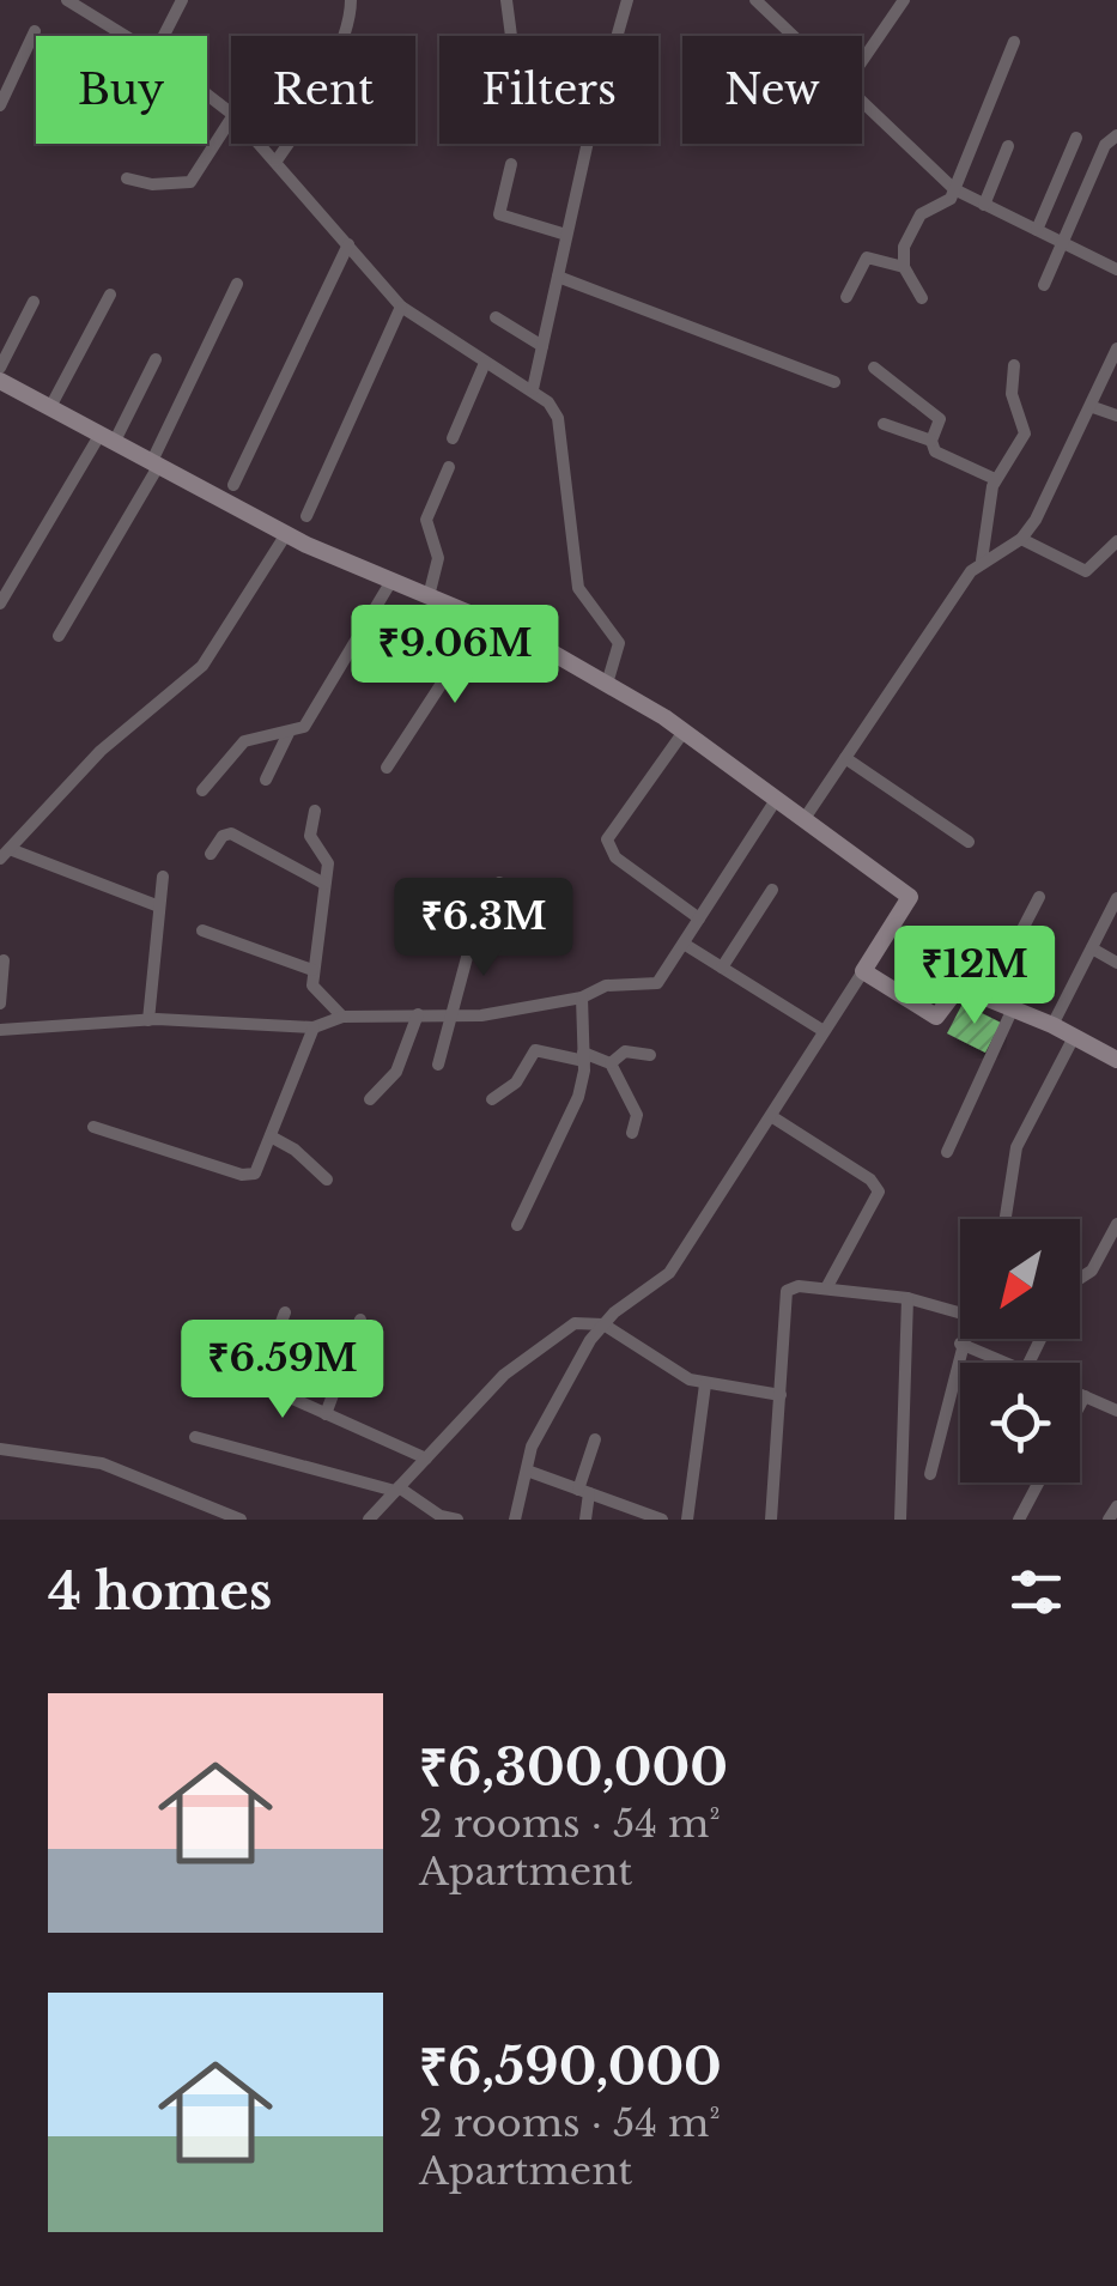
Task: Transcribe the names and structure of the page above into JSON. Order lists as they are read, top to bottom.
{
  "north": "bottom left",
  "page": {
    "chip": [
      "Buy",
      "Rent",
      "Filters",
      "New"
    ],
    "price": [
      "₹9.06M",
      "₹6.3M",
      "₹12M",
      "₹6.59M"
    ],
    "heading": "4 homes",
    "list": [
      {
        "name": "₹6,300,000",
        "note": "2 rooms · 54 m² · Apartment"
      },
      {
        "name": "₹6,590,000",
        "note": "2 rooms · 54 m² · Apartment"
      }
    ]
  }
}
